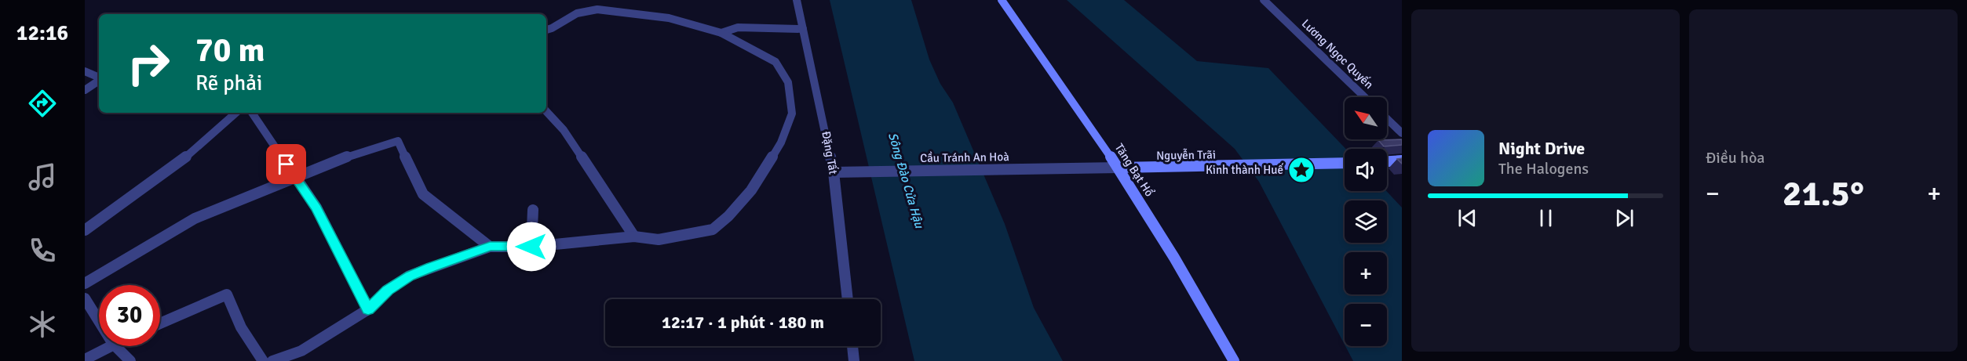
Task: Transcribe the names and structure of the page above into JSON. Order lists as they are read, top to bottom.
{
  "streets": {
    "main road": ["Nguyễn Trãi", "Tăng Bạt Hổ"],
    "street": ["Lương Ngọc Quyến", "Đặng Tất", "Cầu Tránh An Hoà"]
  },
  "crossings": [
    ["Đặng Tất", "Cầu Tránh An Hoà"],
    ["Nguyễn Trãi", "Cầu Tránh An Hoà"],
    ["Nguyễn Trãi", "Tăng Bạt Hổ"]
  ],
  "water": ["Sông Đào Cửa Hậu"],
  "places": {
    "place": ["Kinh thành Huế"]
  },
  "north": "top left",
  "page": {
    "tabs": "12:16",
    "tile": "Điều hòa",
    "turn": ["70 m", "Rẽ phải"],
    "map_buttons": ["+", "−"],
    "song": ["Night Drive", "The Halogens"],
    "heat": ["−", "21.5°", "+"],
    "limit": "30",
    "trip": "12:17 · 1 phút · 180 m"
  }
}
